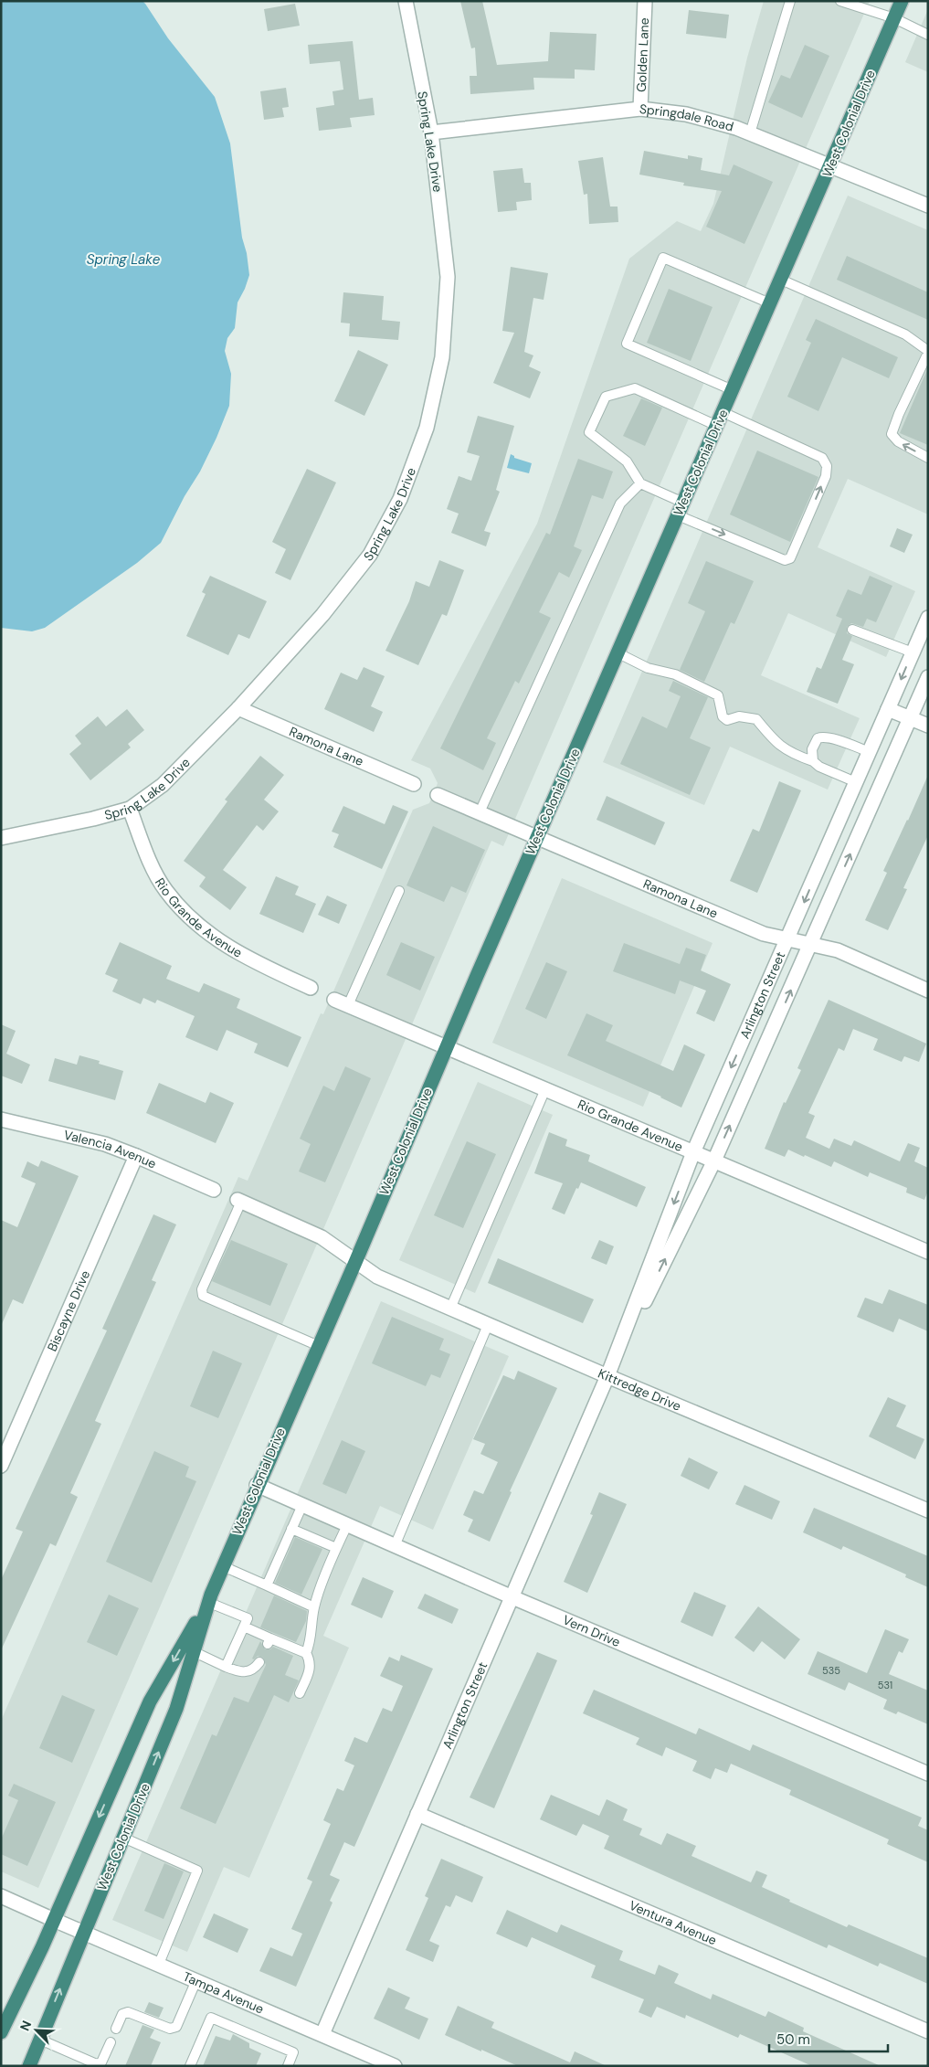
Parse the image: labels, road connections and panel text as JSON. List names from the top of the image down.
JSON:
{
  "streets": {
    "highway": ["West Colonial Drive"],
    "street": [
      "Golden Lane",
      "Springdale Road",
      "Spring Lake Drive",
      "Ramona Lane",
      "Rio Grande Avenue",
      "Arlington Street",
      "Valencia Avenue",
      "Biscayne Drive",
      "Kittredge Drive",
      "Vern Drive",
      "Ventura Avenue",
      "Tampa Avenue"
    ]
  },
  "crossings": [
    ["Golden Lane", "Springdale Road"],
    ["Springdale Road", "West Colonial Drive"],
    ["Springdale Road", "Spring Lake Drive"],
    ["West Colonial Drive", "Ramona Lane"],
    ["West Colonial Drive", "Rio Grande Avenue"],
    ["West Colonial Drive", "Kittredge Drive"],
    ["West Colonial Drive", "Vern Drive"],
    ["West Colonial Drive", "Tampa Avenue"],
    ["Spring Lake Drive", "Ramona Lane"],
    ["Spring Lake Drive", "Rio Grande Avenue"],
    ["Ramona Lane", "Arlington Street"],
    ["Rio Grande Avenue", "Arlington Street"],
    ["Arlington Street", "Kittredge Drive"],
    ["Arlington Street", "Vern Drive"],
    ["Arlington Street", "Ventura Avenue"],
    ["Arlington Street", "Tampa Avenue"],
    ["Valencia Avenue", "Biscayne Drive"]
  ],
  "water": ["Spring Lake"],
  "house_numbers": ["535", "531"],
  "scale_bar": "50 m",
  "north": "top left"
}
